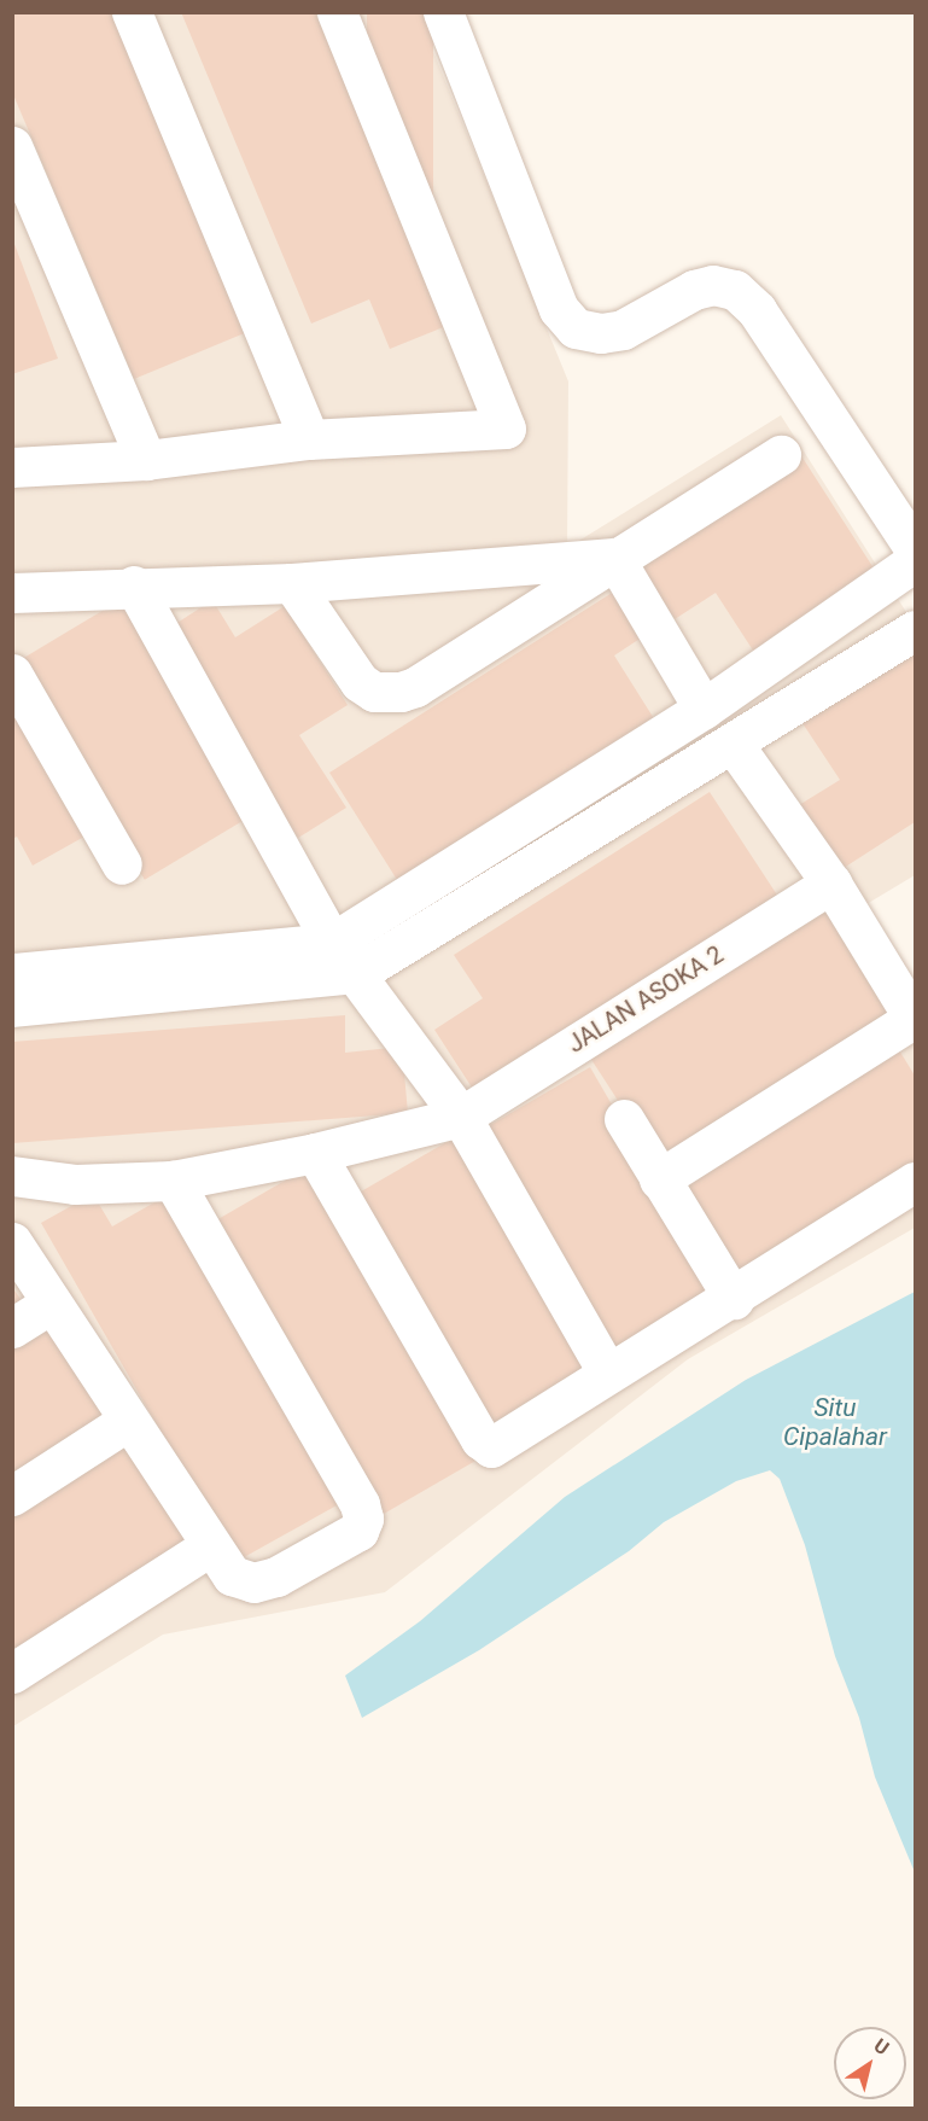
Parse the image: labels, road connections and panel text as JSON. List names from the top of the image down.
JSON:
{
  "streets": {
    "street": ["JALAN ASOKA 2"]
  },
  "water": ["Situ Cipalahar"],
  "north": "top right"
}
